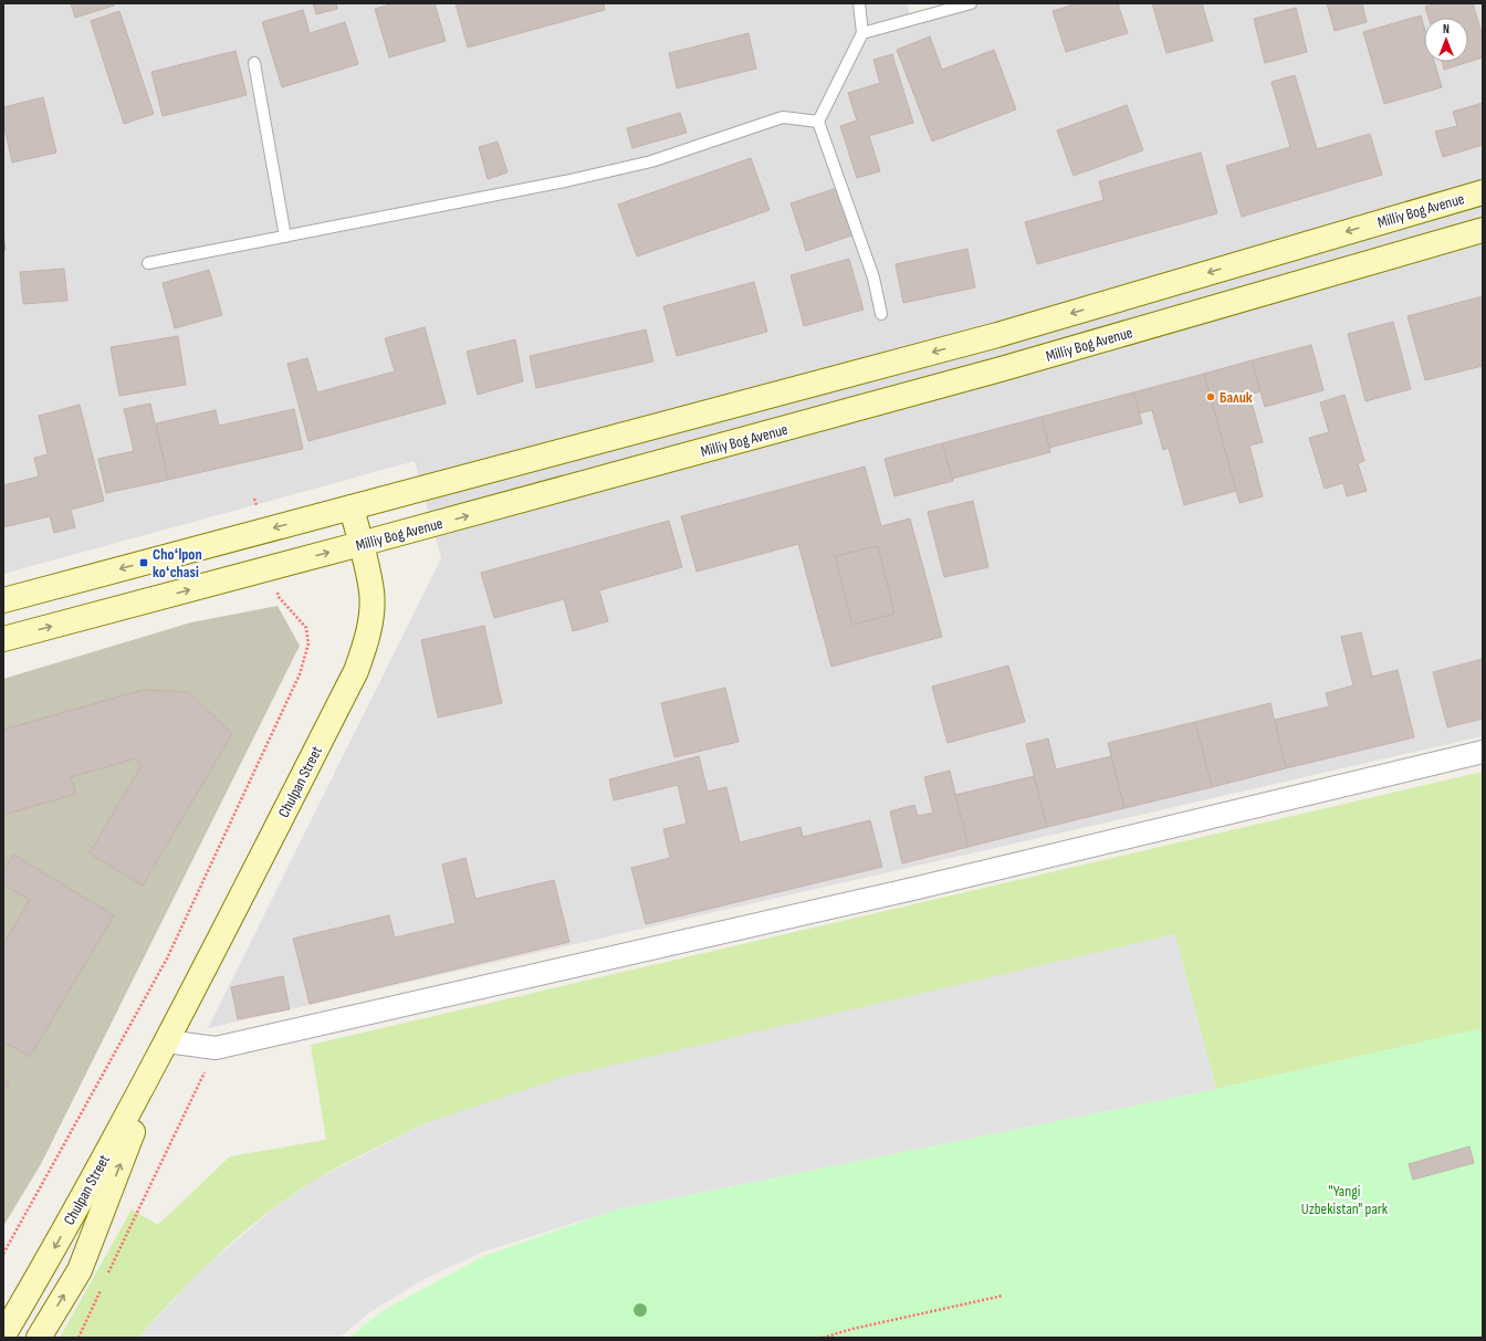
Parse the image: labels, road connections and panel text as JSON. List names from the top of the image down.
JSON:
{
  "streets": {
    "main road": ["Milliy Bog Avenue", "Chulpan Street"]
  },
  "crossings": [
    ["Milliy Bog Avenue", "Chulpan Street"]
  ],
  "parks": ["\"Yangi Uzbekistan\" park"],
  "places": {
    "other": ["Балик"],
    "transit": ["Choʻlpon koʻchasi"]
  },
  "north": "top"
}
